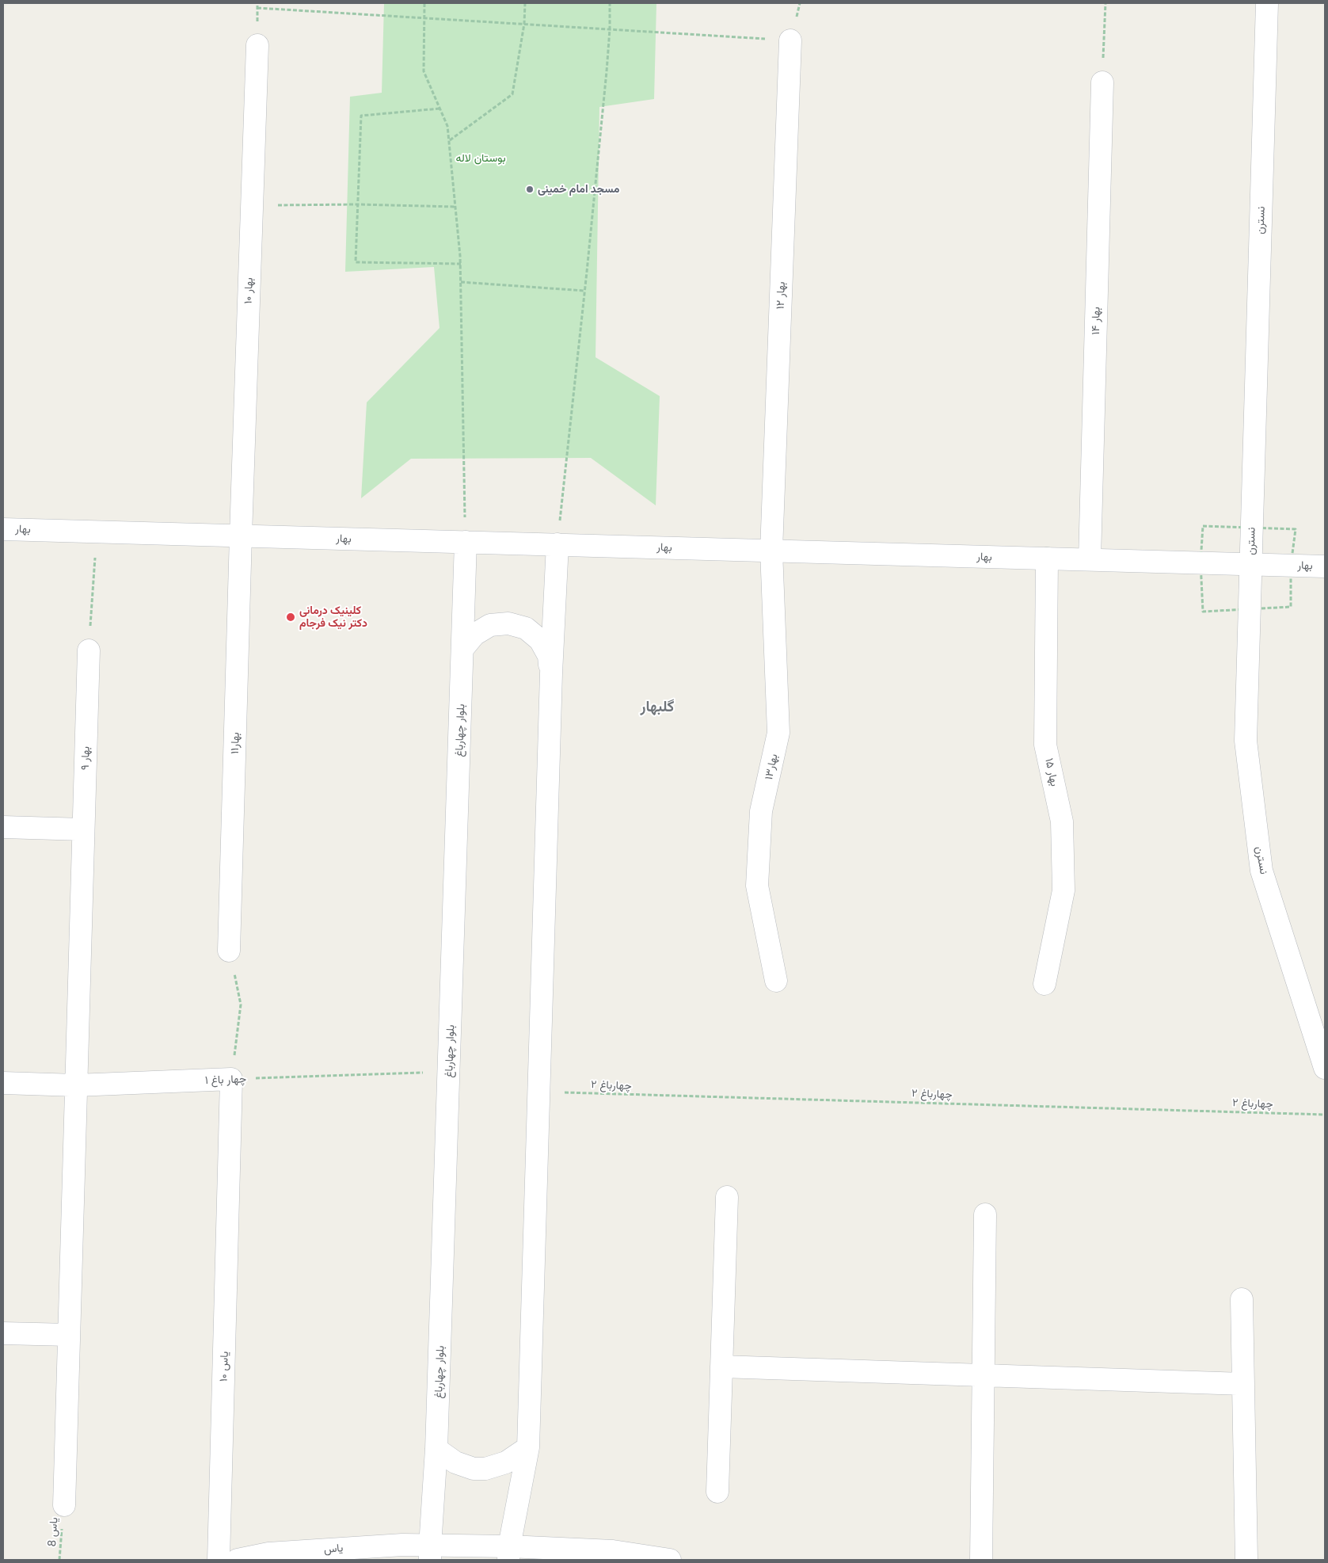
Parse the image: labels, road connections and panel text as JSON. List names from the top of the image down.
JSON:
{
  "streets": {
    "street": [
      "نسترن",
      "بهار ۱۰",
      "بهار ۱۲",
      "بهار ۱۴",
      "بهار",
      "بلوار چهارباغ",
      "بهار۱۱",
      "بهار ۹",
      "بهار۱۳",
      "بهار ۱۵",
      "چهار باغ ۱",
      "یاس ۱۰",
      "یاس"
    ],
    "path": ["چهارباغ ۲", "یاس 8"]
  },
  "crossings": [
    ["نسترن", "بهار"],
    ["بهار ۱۰", "بهار"],
    ["بهار ۱۰", "بهار۱۱"],
    ["بهار ۱۲", "بهار"],
    ["بهار ۱۲", "بهار۱۳"],
    ["بهار ۱۴", "بهار"],
    ["بهار", "بلوار چهارباغ"],
    ["بهار", "بهار۱۱"],
    ["بهار", "بهار۱۳"],
    ["بهار", "بهار ۱۵"],
    ["بلوار چهارباغ", "چهار باغ ۱"],
    ["بلوار چهارباغ", "یاس"],
    ["بهار ۹", "چهار باغ ۱"],
    ["بهار ۹", "یاس 8"],
    ["چهار باغ ۱", "یاس ۱۰"]
  ],
  "districts": ["گلبهار"],
  "parks": ["بوستان لاله"],
  "places": ["مسجد امام خمینی", "کلینیک درمانی دکتر نیک فرجام"]
}
